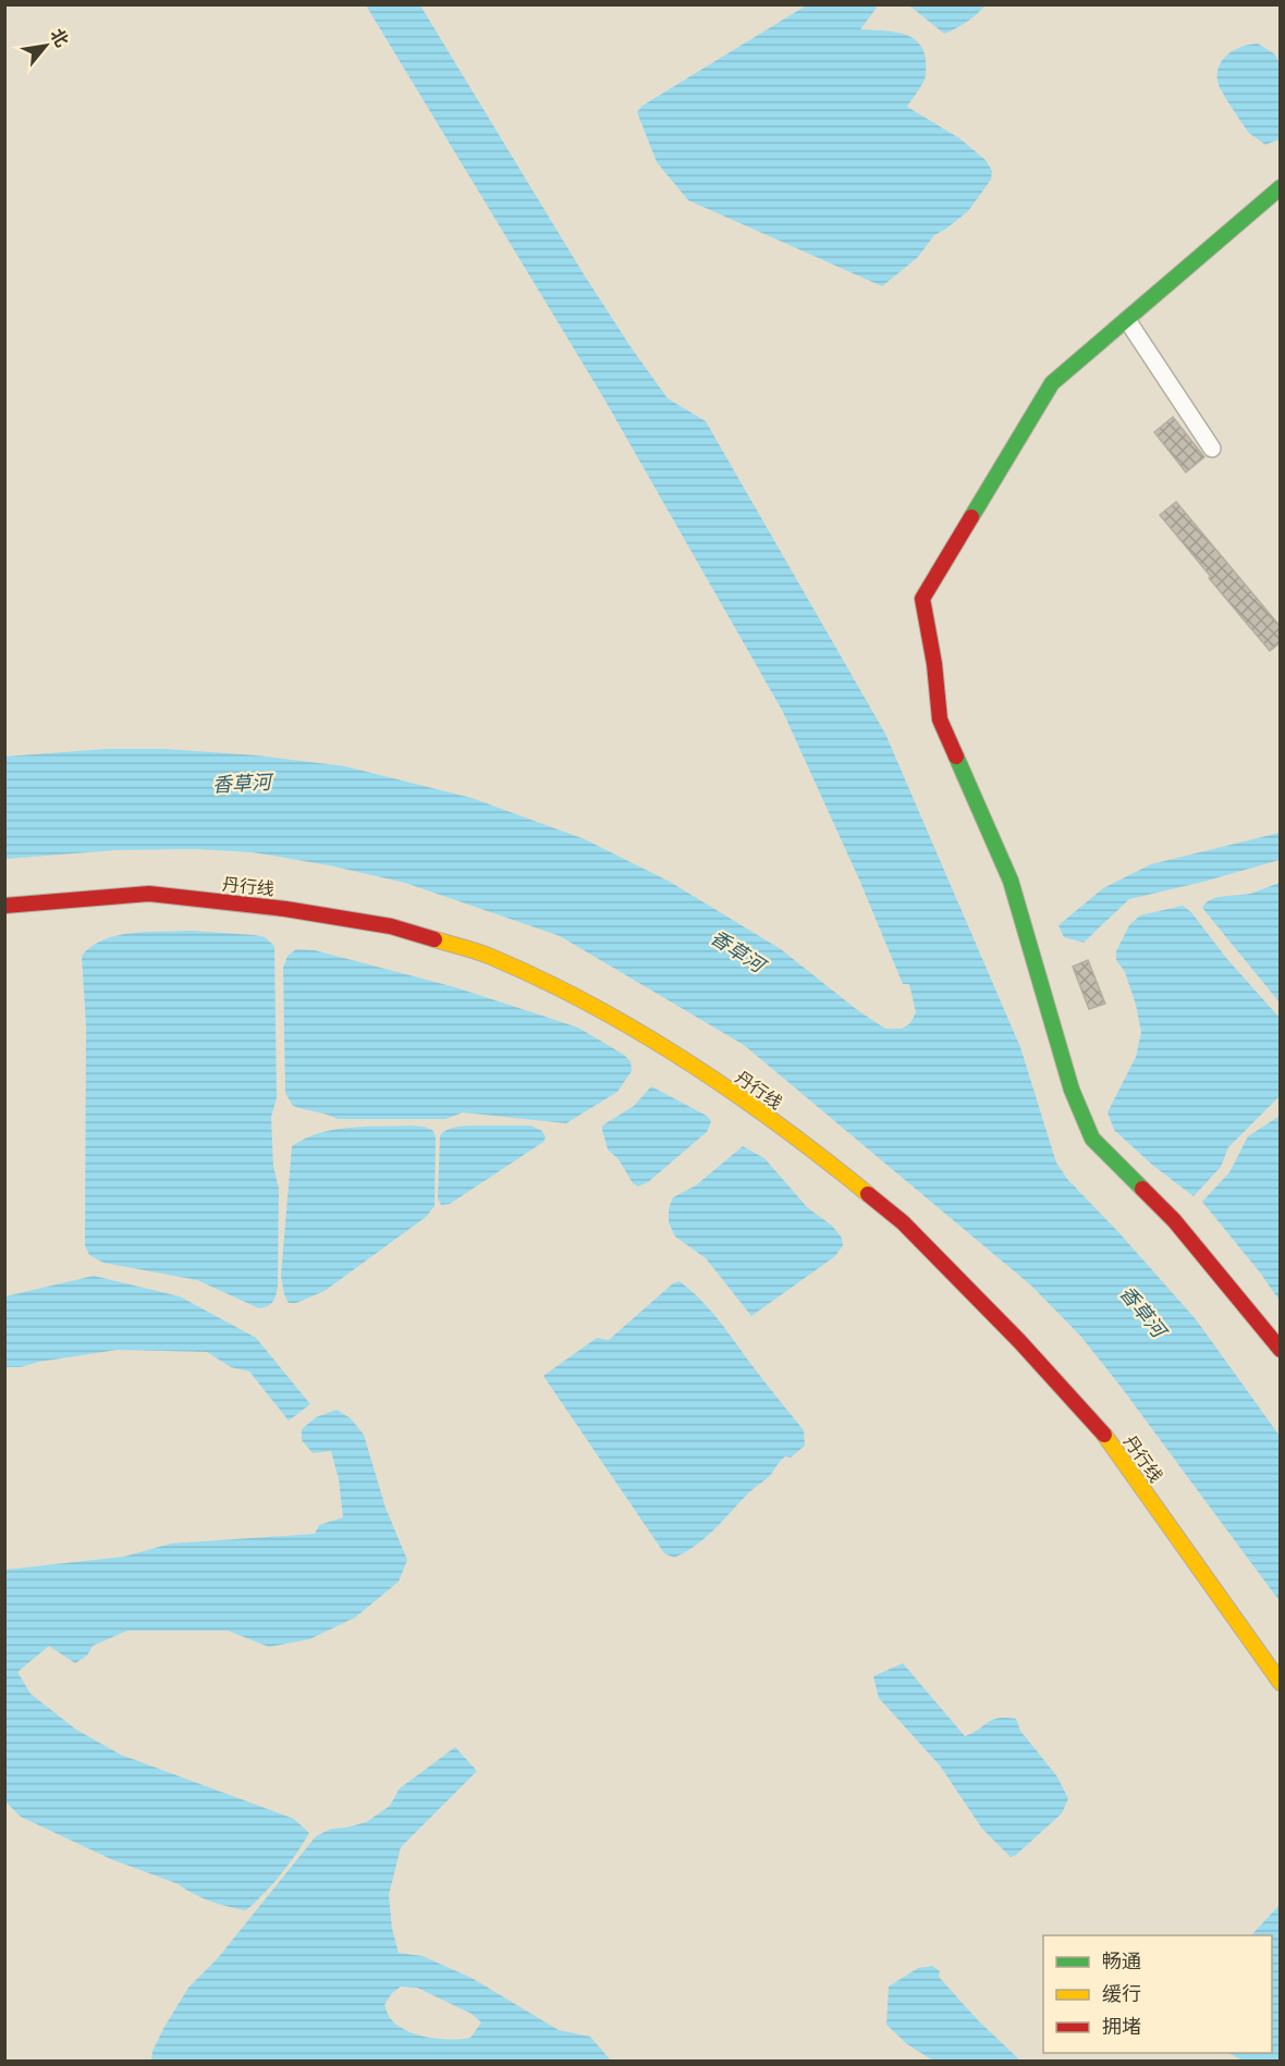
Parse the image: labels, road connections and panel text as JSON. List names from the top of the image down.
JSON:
{
  "streets": {
    "main road": ["丹行线"]
  },
  "water": ["香草河"],
  "legend": ["畅通", "缓行", "拥堵"],
  "north": "top right"
}
